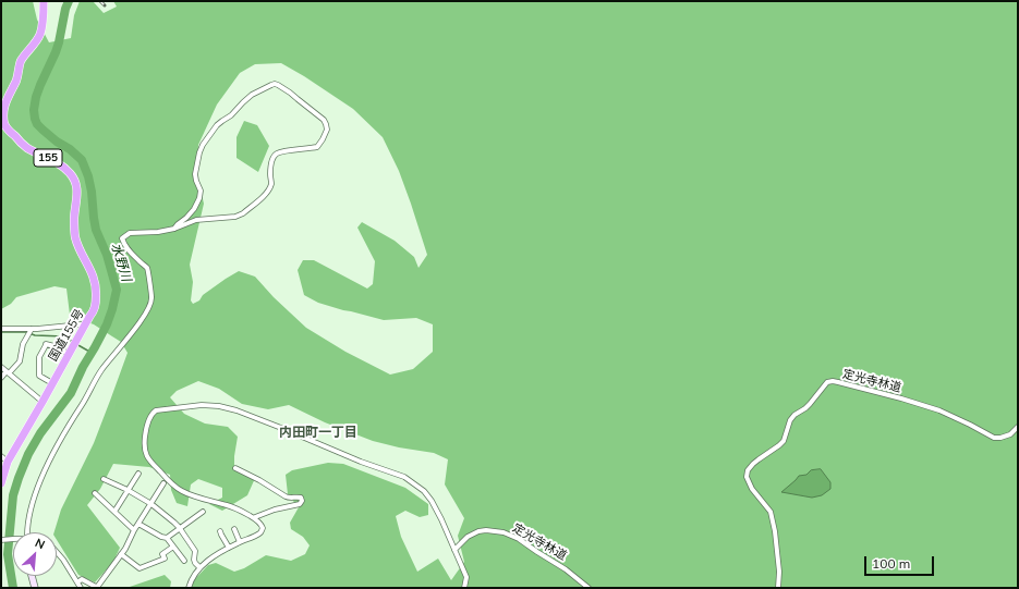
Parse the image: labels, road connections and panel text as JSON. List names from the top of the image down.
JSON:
{
  "streets": {
    "highway": ["155", "国道155号"],
    "street": ["定光寺林道"]
  },
  "districts": ["内田町一丁目"],
  "water": ["水野川"],
  "scale_bar": "100 m",
  "north": "top right"
}
